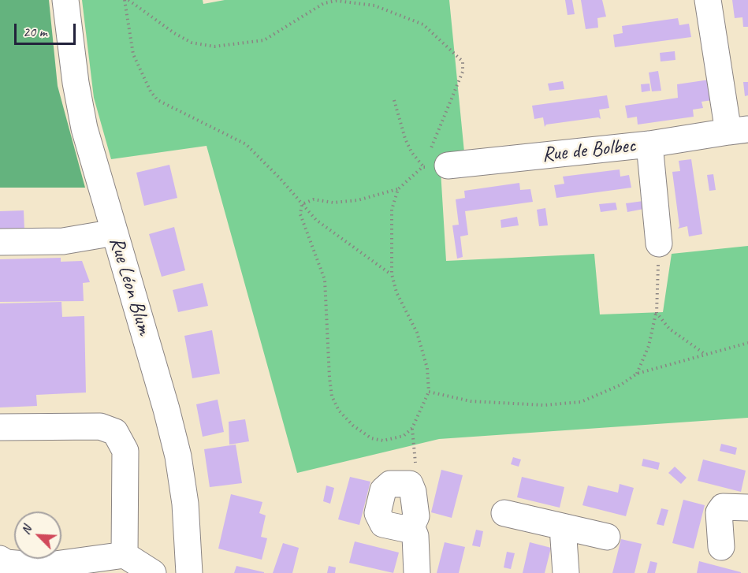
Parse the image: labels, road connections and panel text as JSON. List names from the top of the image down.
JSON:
{
  "streets": {
    "street": ["Rue de Bolbec", "Rue Léon Blum"]
  },
  "scale_bar": "20 m",
  "north": "top left"
}
